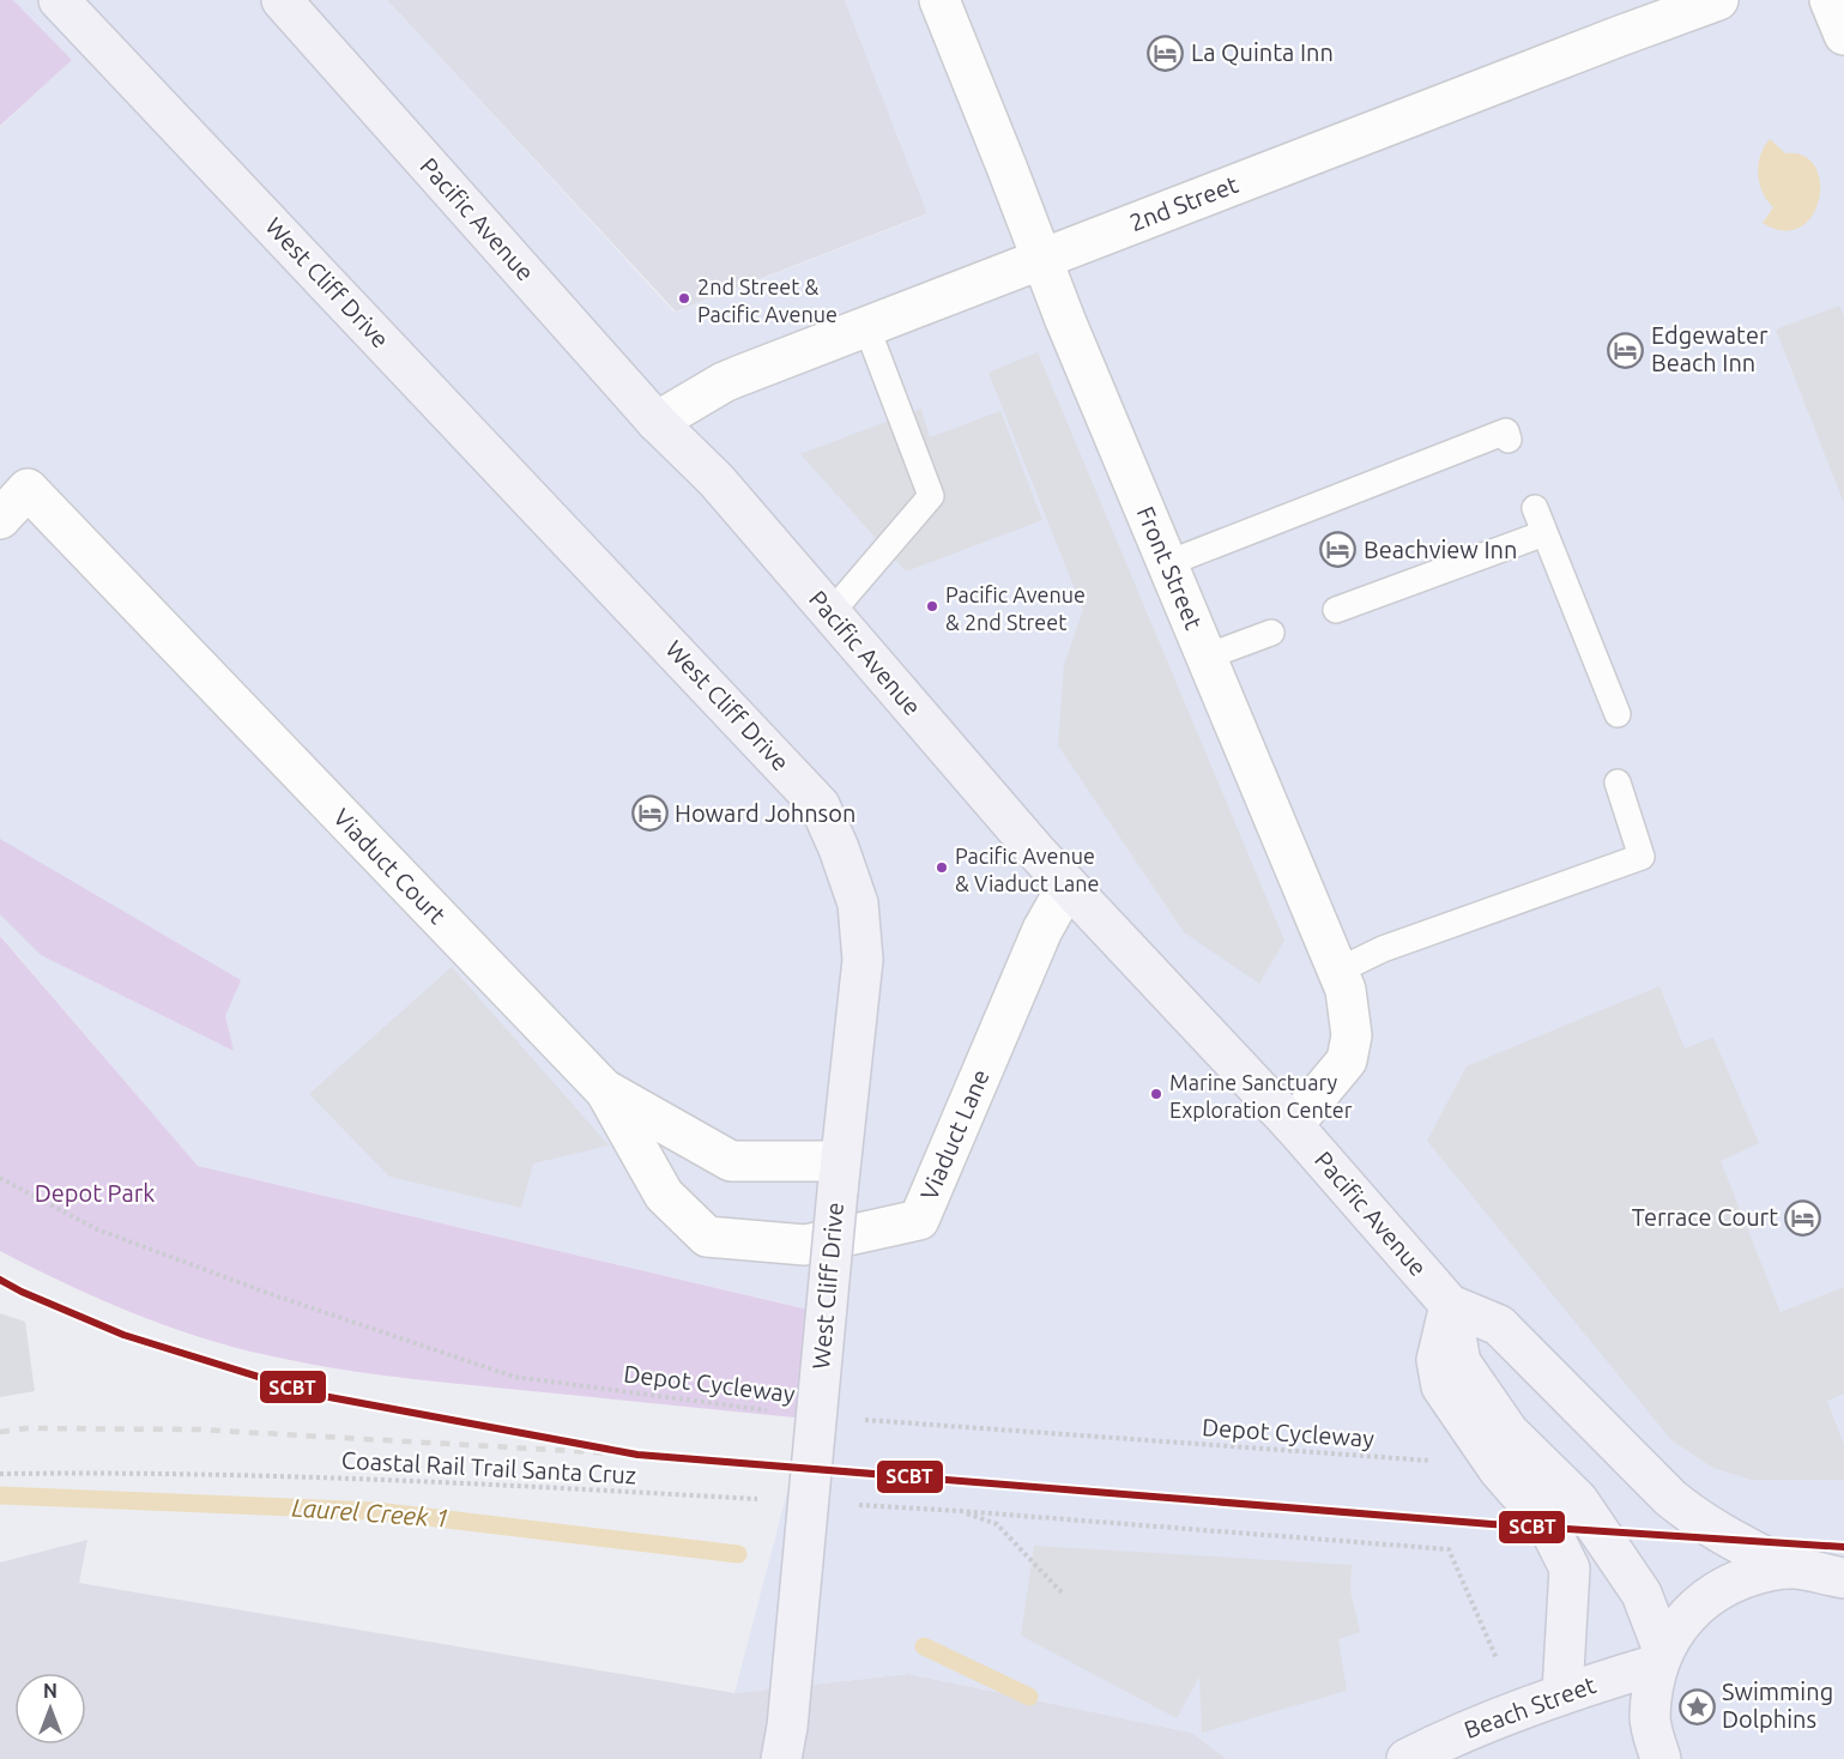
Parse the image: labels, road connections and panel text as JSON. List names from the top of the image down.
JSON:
{
  "streets": {
    "main road": ["Pacific Avenue", "West Cliff Drive", "Beach Street"],
    "street": [
      "2nd Street",
      "Front Street",
      "Viaduct Court",
      "Viaduct Lane"
    ],
    "path": ["Depot Cycleway", "Coastal Rail Trail Santa Cruz"]
  },
  "crossings": [
    ["2nd Street", "Pacific Avenue"],
    ["2nd Street", "Front Street"],
    ["Pacific Avenue", "Front Street"],
    ["Pacific Avenue", "Viaduct Lane"],
    ["West Cliff Drive", "Viaduct Court"],
    ["Viaduct Court", "Viaduct Lane"]
  ],
  "water": ["Laurel Creek 1"],
  "parks": ["Depot Park"],
  "places": {
    "hotel": [
      "La Quinta Inn",
      "Edgewater Beach Inn",
      "Beachview Inn",
      "Howard Johnson",
      "Terrace Court"
    ],
    "other": [
      "2nd Street & Pacific Avenue",
      "Pacific Avenue & 2nd Street",
      "Pacific Avenue & Viaduct Lane",
      "Marine Sanctuary Exploration Center"
    ],
    "place": ["Swimming Dolphins"]
  },
  "lines": ["transit line SCBT"],
  "north": "top"
}
